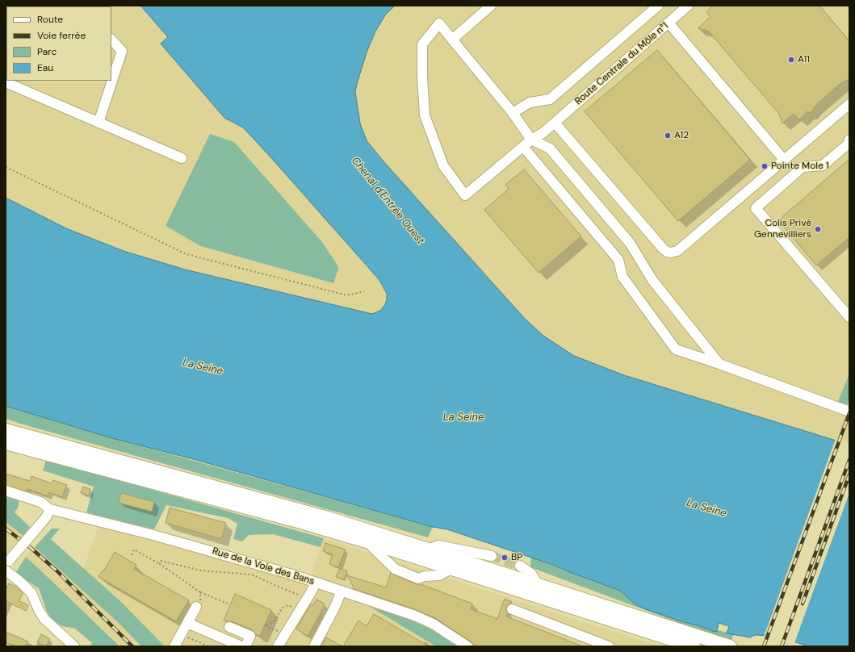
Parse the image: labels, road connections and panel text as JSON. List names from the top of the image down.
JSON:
{
  "streets": {
    "street": ["Route Centrale du Môle n°1", "Rue de la Voie des Bans"]
  },
  "water": ["Chenal d'Entrée Ouest", "La Seine"],
  "places": [
    "A11",
    "A12",
    "Pointe Mole 1",
    "Colis Privé Gennevilliers",
    "BP"
  ],
  "legend": [
    "Route",
    "Voie ferrée",
    "Parc",
    "Eau"
  ]
}
